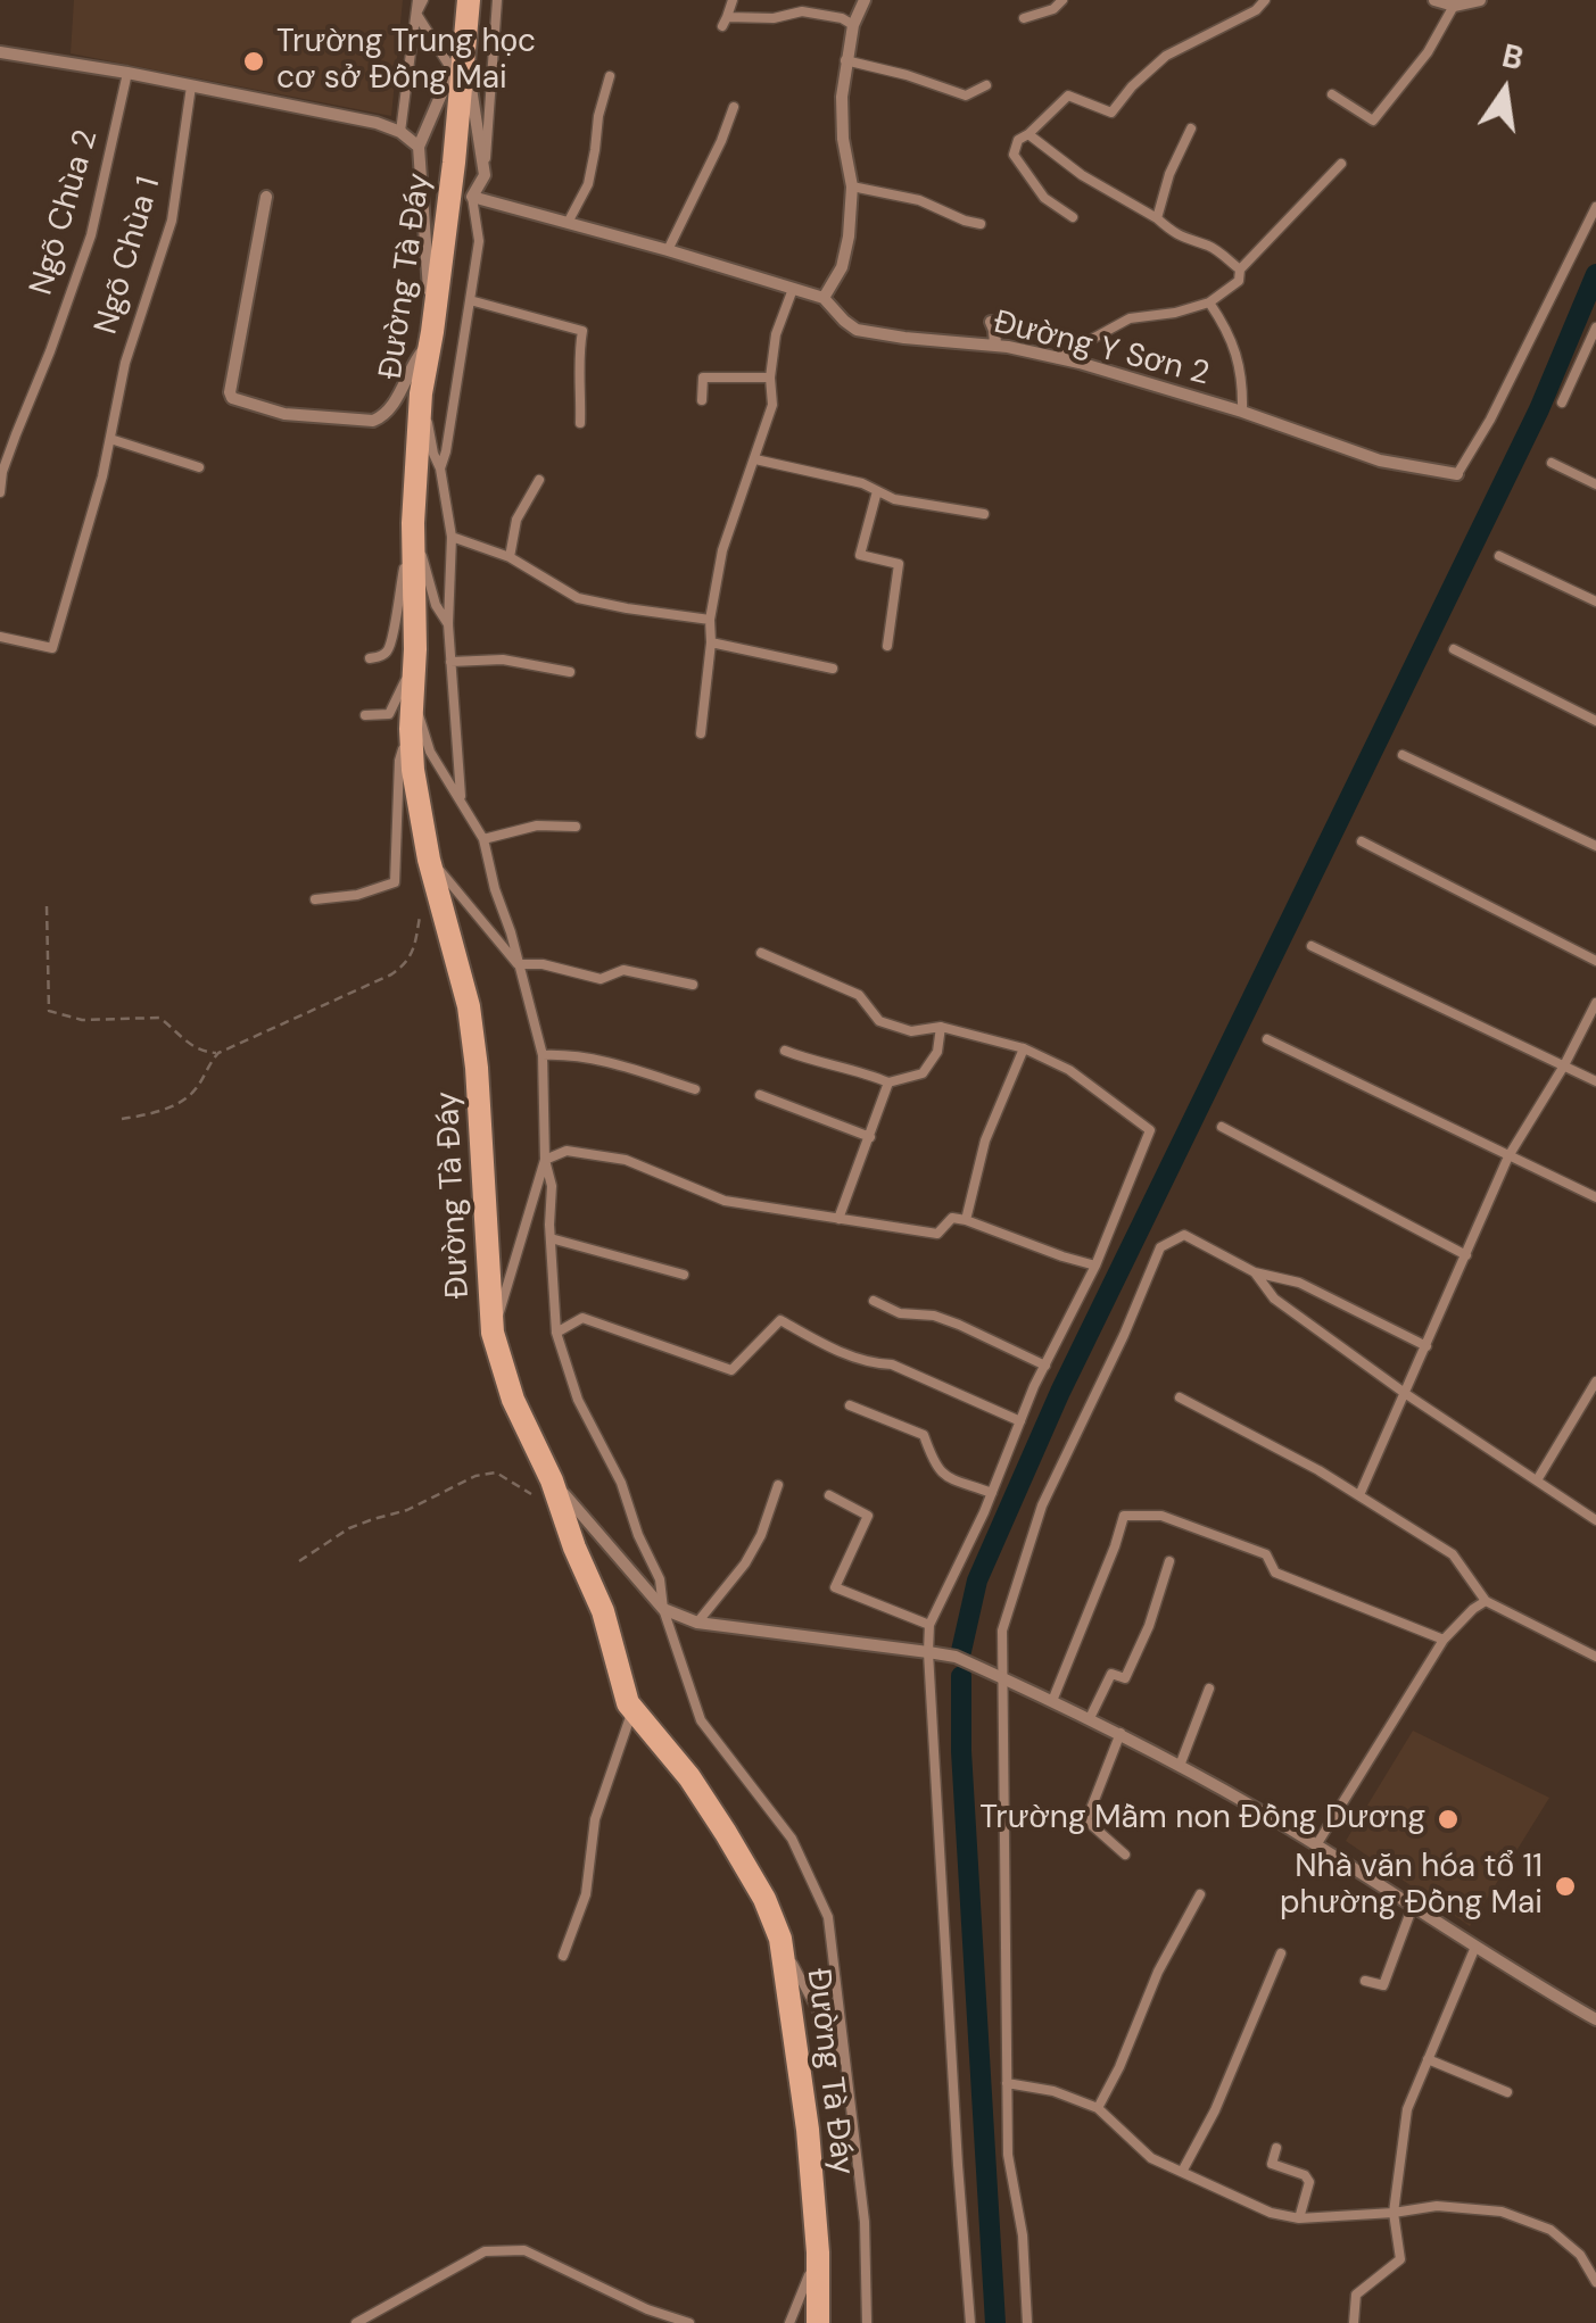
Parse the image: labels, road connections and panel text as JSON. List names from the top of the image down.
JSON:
{
  "streets": {
    "street": ["Đường Tà Đáy", "Đường Y Sơn 2"],
    "lane": ["Ngõ Chùa 2", "Ngõ Chùa 1"]
  },
  "places": ["Trường Trung học cơ sở Đồng Mai", "Trường Mầm non Đồng Dương", "Nhà văn hóa tổ 11 phường Đồng Mai"],
  "north": "top"
}
